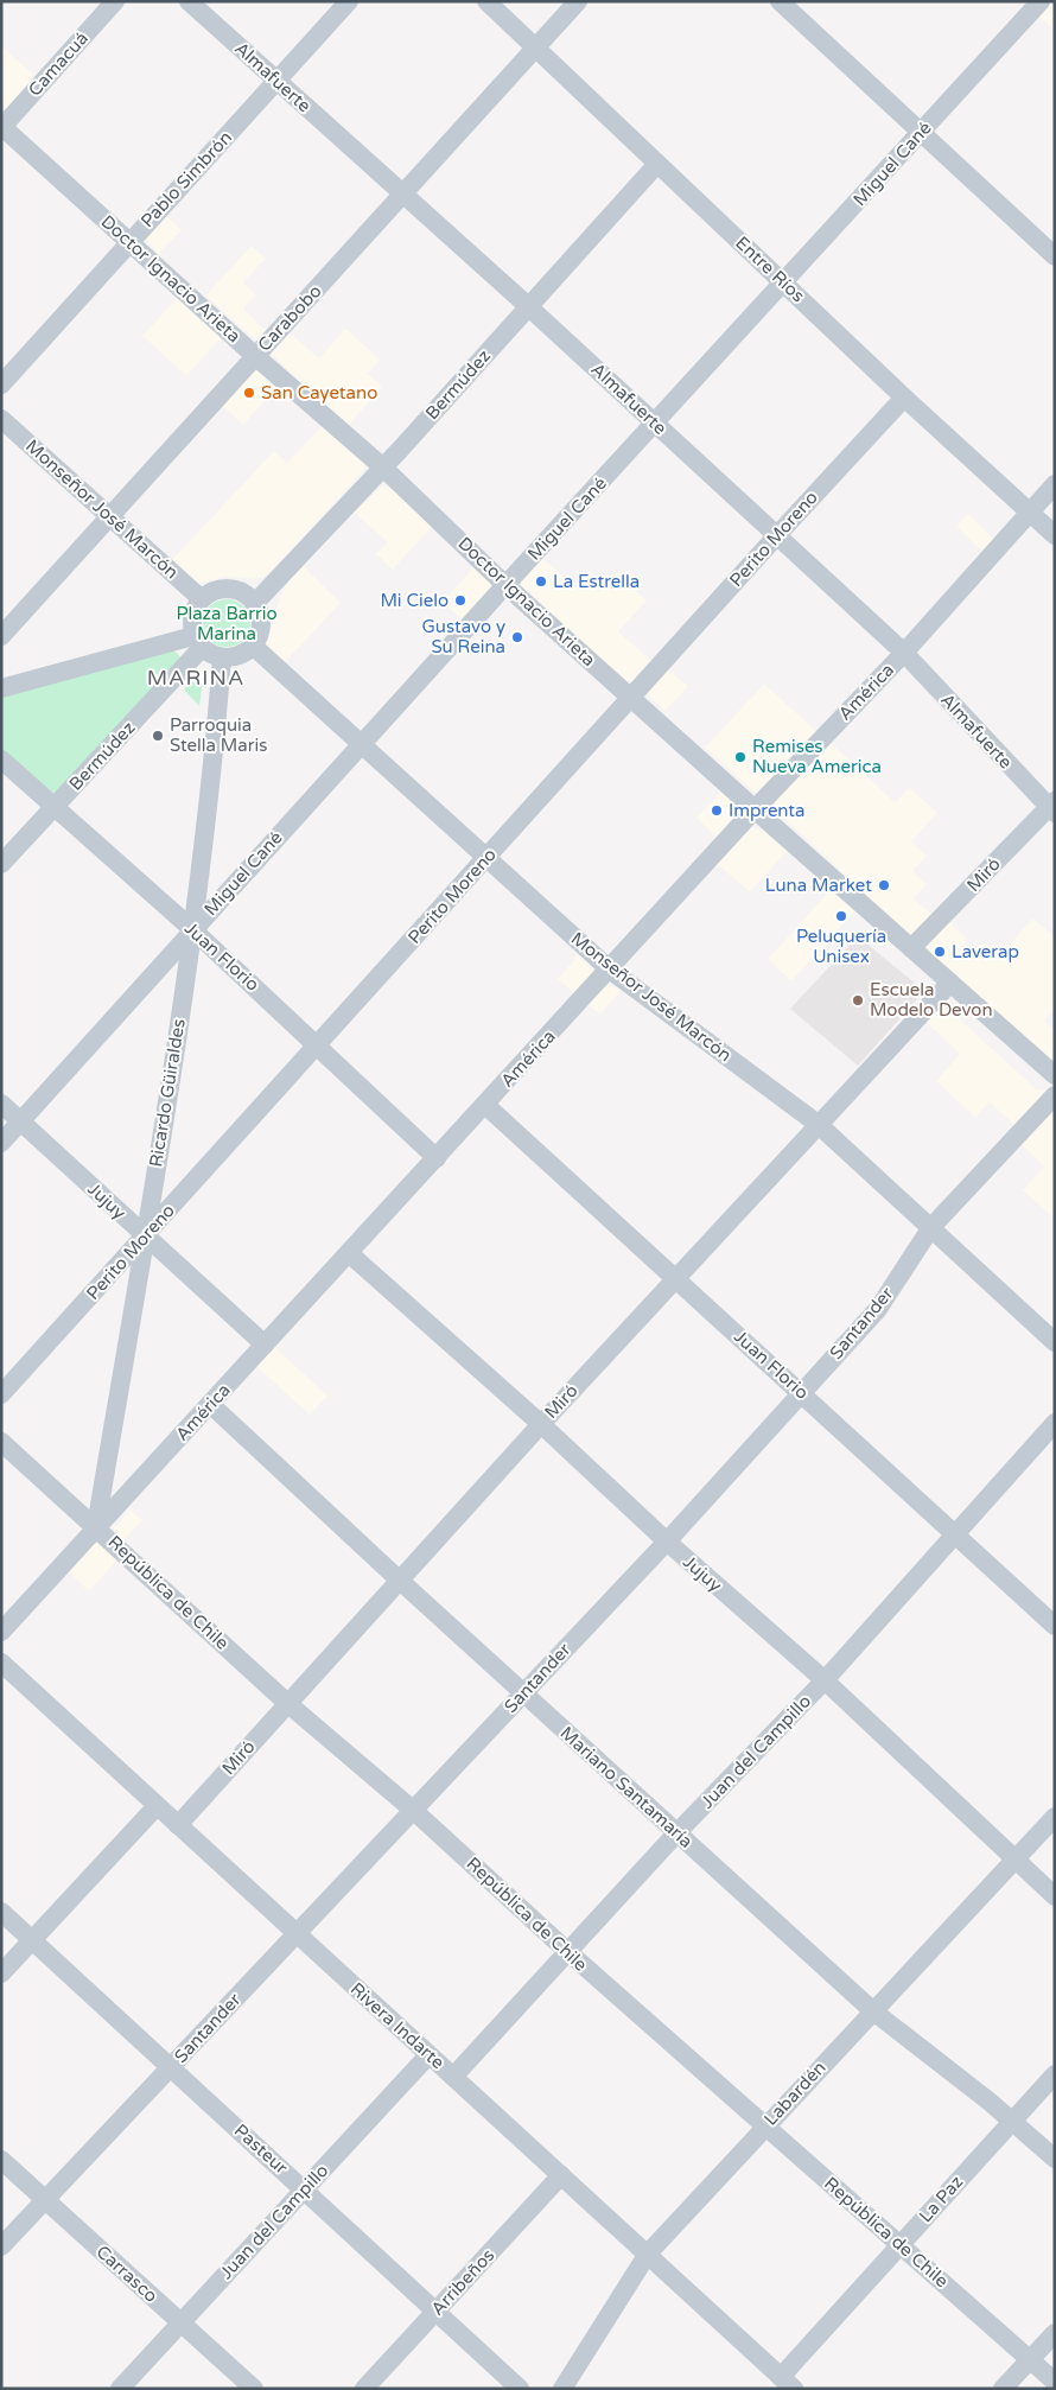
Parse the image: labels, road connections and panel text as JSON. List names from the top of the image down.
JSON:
{
  "streets": {
    "street": [
      "Camacuá",
      "Almafuerte",
      "Miguel Cané",
      "Pablo Simbrón",
      "Entre Ríos",
      "Doctor Ignacio Arieta",
      "Carabobo",
      "Bermúdez",
      "Monseñor José Marcón",
      "Perito Moreno",
      "América",
      "Miró",
      "Juan Florio",
      "Ricardo Güiraldes",
      "Jujuy",
      "Santander",
      "República de Chile",
      "Juan del Campillo",
      "Mariano Santamaría",
      "Rivera Indarte",
      "Labardén",
      "Pasteur",
      "La Paz",
      "Carrasco",
      "Arribeños"
    ]
  },
  "crossings": [
    ["Camacuá", "Doctor Ignacio Arieta"],
    ["Almafuerte", "Miguel Cané"],
    ["Almafuerte", "Pablo Simbrón"],
    ["Almafuerte", "Carabobo"],
    ["Almafuerte", "Bermúdez"],
    ["Almafuerte", "Perito Moreno"],
    ["Almafuerte", "América"],
    ["Almafuerte", "Miró"],
    ["Miguel Cané", "Entre Ríos"],
    ["Miguel Cané", "Doctor Ignacio Arieta"],
    ["Miguel Cané", "Monseñor José Marcón"],
    ["Miguel Cané", "Juan Florio"],
    ["Miguel Cané", "Ricardo Güiraldes"],
    ["Miguel Cané", "Jujuy"],
    ["Pablo Simbrón", "Doctor Ignacio Arieta"],
    ["Entre Ríos", "Carabobo"],
    ["Entre Ríos", "Bermúdez"],
    ["Entre Ríos", "Perito Moreno"],
    ["Entre Ríos", "América"],
    ["Doctor Ignacio Arieta", "Carabobo"],
    ["Doctor Ignacio Arieta", "Bermúdez"],
    ["Doctor Ignacio Arieta", "Perito Moreno"],
    ["Doctor Ignacio Arieta", "América"],
    ["Doctor Ignacio Arieta", "Miró"],
    ["Carabobo", "Monseñor José Marcón"],
    ["Bermúdez", "Monseñor José Marcón"],
    ["Bermúdez", "Juan Florio"],
    ["Bermúdez", "Ricardo Güiraldes"],
    ["Monseñor José Marcón", "Perito Moreno"],
    ["Monseñor José Marcón", "América"],
    ["Monseñor José Marcón", "Miró"],
    ["Monseñor José Marcón", "Ricardo Güiraldes"],
    ["Monseñor José Marcón", "Santander"],
    ["Perito Moreno", "Juan Florio"],
    ["Perito Moreno", "Ricardo Güiraldes"],
    ["Perito Moreno", "Jujuy"],
    ["América", "Juan Florio"],
    ["América", "Ricardo Güiraldes"],
    ["América", "Jujuy"],
    ["América", "República de Chile"],
    ["América", "Mariano Santamaría"],
    ["Miró", "Juan Florio"],
    ["Miró", "Jujuy"],
    ["Miró", "República de Chile"],
    ["Miró", "Mariano Santamaría"],
    ["Miró", "Rivera Indarte"],
    ["Juan Florio", "Ricardo Güiraldes"],
    ["Juan Florio", "Santander"],
    ["Juan Florio", "Juan del Campillo"],
    ["Ricardo Güiraldes", "Jujuy"],
    ["Ricardo Güiraldes", "República de Chile"],
    ["Jujuy", "Santander"],
    ["Jujuy", "Juan del Campillo"],
    ["Jujuy", "Labardén"],
    ["Santander", "República de Chile"],
    ["Santander", "Mariano Santamaría"],
    ["Santander", "Rivera Indarte"],
    ["Santander", "Pasteur"],
    ["Santander", "Carrasco"],
    ["República de Chile", "Juan del Campillo"],
    ["República de Chile", "Labardén"],
    ["República de Chile", "La Paz"],
    ["Juan del Campillo", "Mariano Santamaría"],
    ["Juan del Campillo", "Rivera Indarte"],
    ["Juan del Campillo", "Pasteur"],
    ["Juan del Campillo", "Carrasco"],
    ["Mariano Santamaría", "Labardén"],
    ["Mariano Santamaría", "La Paz"],
    ["Rivera Indarte", "Labardén"],
    ["Rivera Indarte", "La Paz"],
    ["Rivera Indarte", "Arribeños"],
    ["Pasteur", "Arribeños"]
  ],
  "districts": ["MARINA"],
  "parks": ["Plaza Barrio Marina"],
  "places": [
    "San Cayetano",
    "La Estrella",
    "Mi Cielo",
    "Gustavo y Su Reina",
    "Parroquia Stella Maris",
    "Remises Nueva America",
    "Imprenta",
    "Luna Market",
    "Peluquería Unisex",
    "Laverap",
    "Escuela Modelo Devon"
  ]
}
